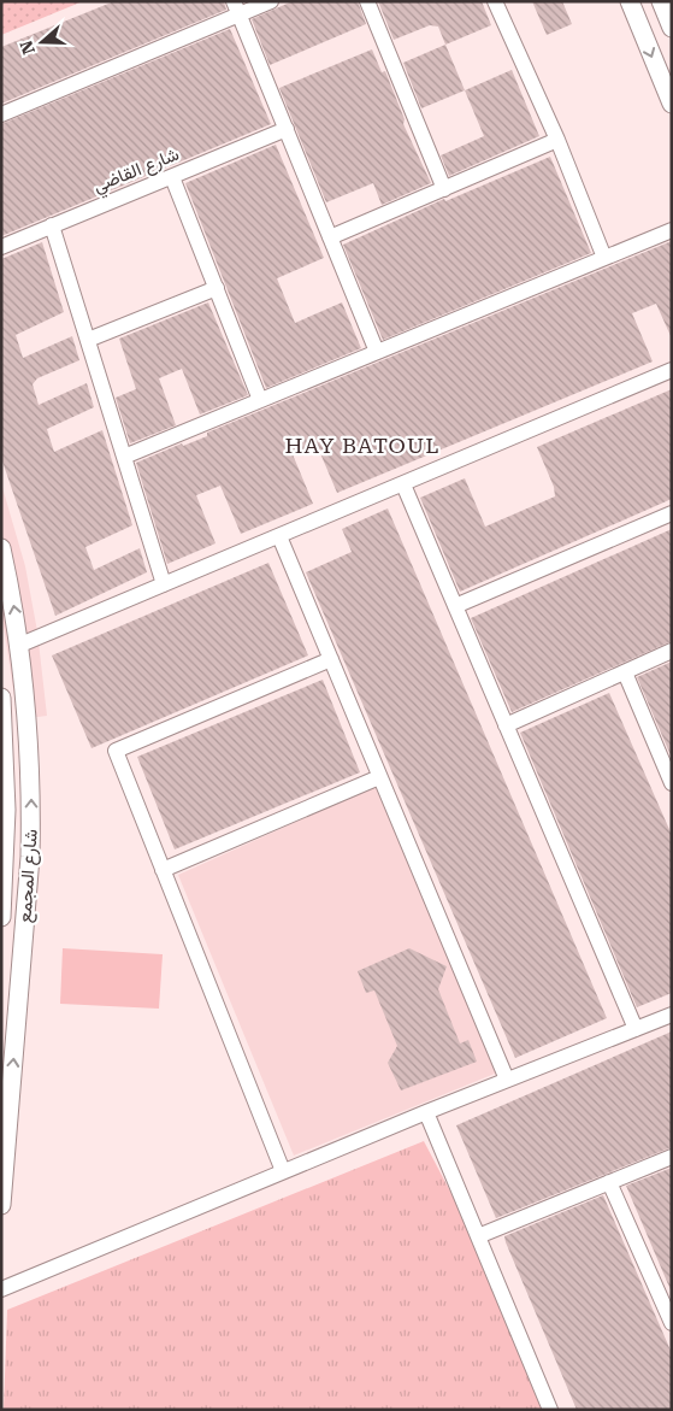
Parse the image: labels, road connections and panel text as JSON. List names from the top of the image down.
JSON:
{
  "streets": {
    "street": ["شارع القاضي", "شارع المجمع"]
  },
  "districts": ["HAY BATOUL"],
  "north": "left"
}
